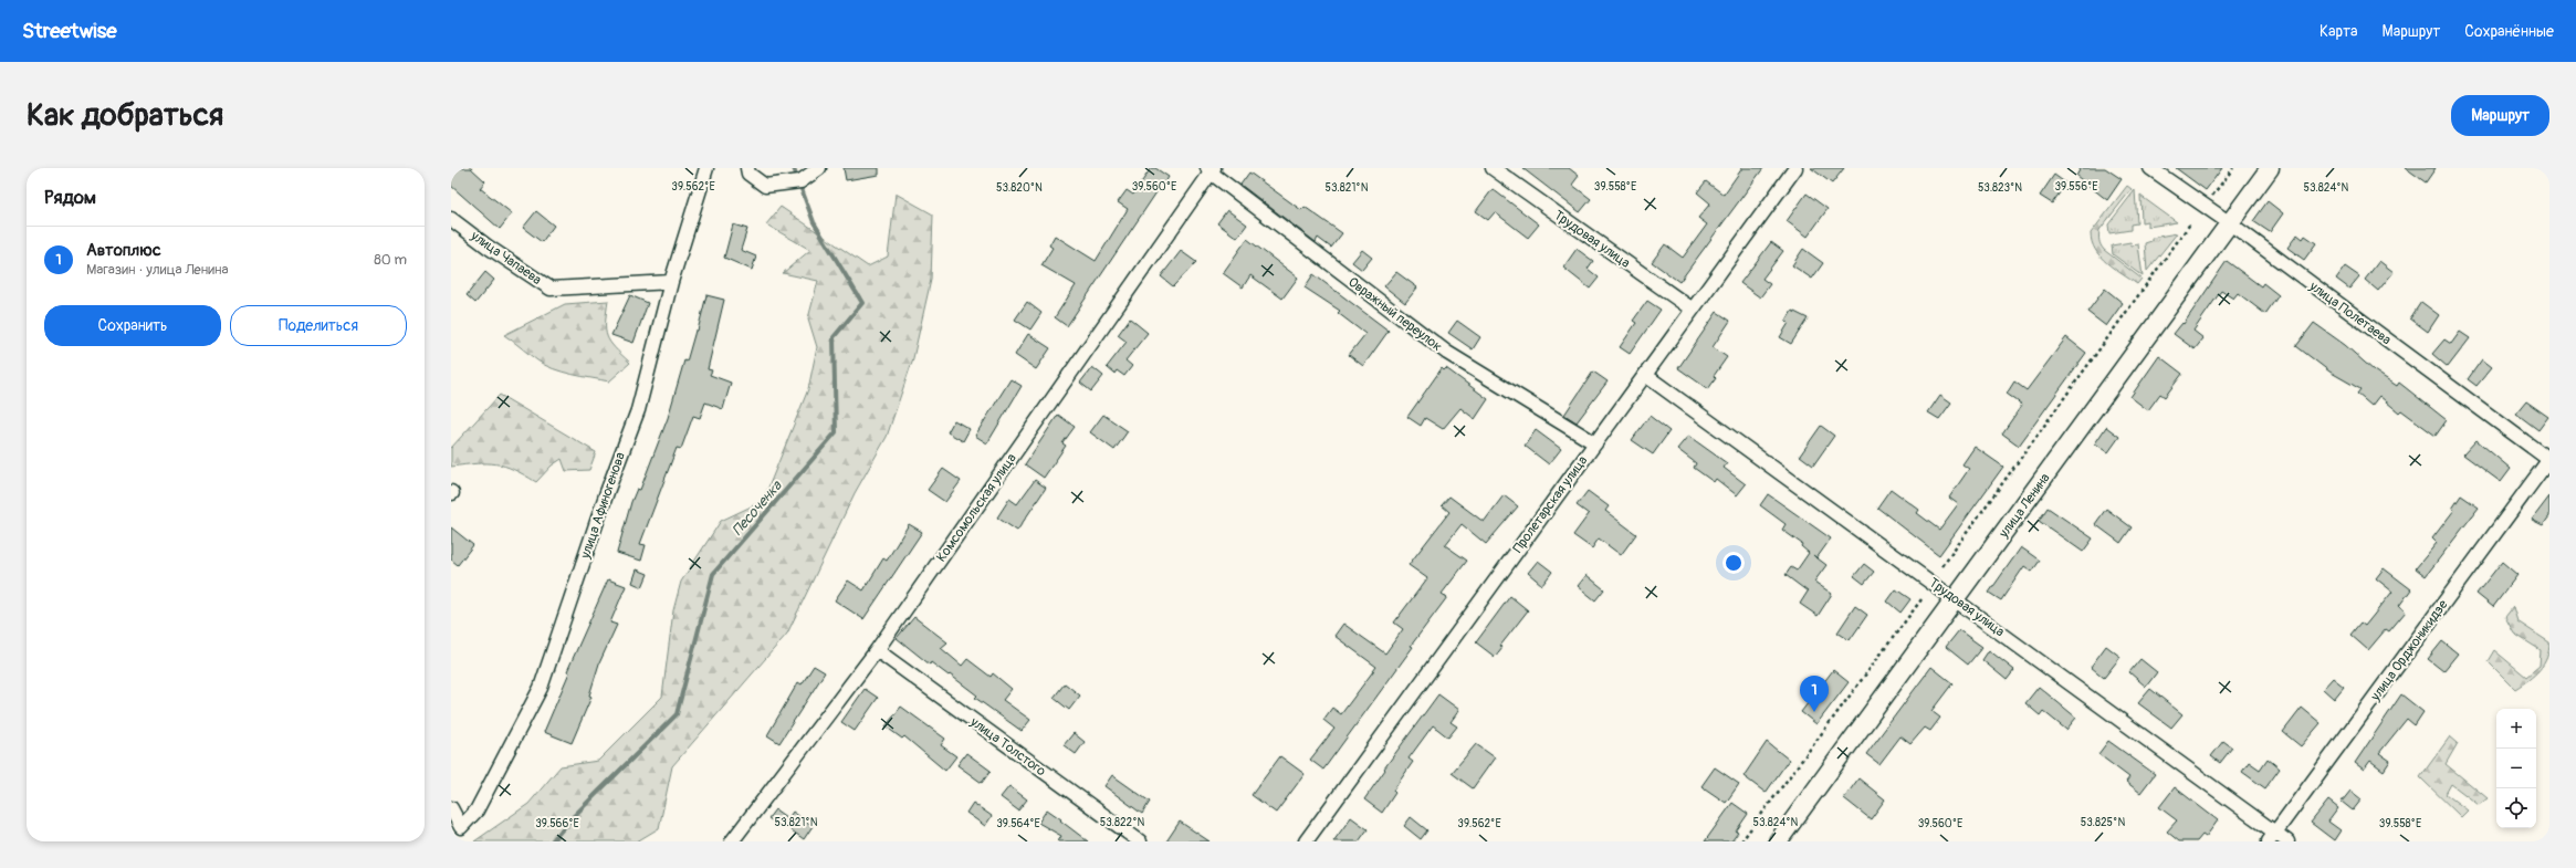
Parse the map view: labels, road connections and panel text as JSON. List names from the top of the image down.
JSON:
{
  "streets": {
    "street": [
      "Трудовая улица",
      "улица Чапаева",
      "улица Полетаева",
      "Овражный переулок",
      "Пролетарская улица",
      "улица Афиногенова",
      "улица Ленина",
      "Комсомольская улица",
      "улица Орджоникидзе",
      "улица Толстого"
    ]
  },
  "crossings": [
    ["Трудовая улица", "Пролетарская улица"],
    ["Трудовая улица", "улица Ленина"],
    ["Трудовая улица", "улица Орджоникидзе"],
    ["улица Чапаева", "улица Афиногенова"],
    ["улица Полетаева", "улица Ленина"],
    ["улица Полетаева", "улица Орджоникидзе"],
    ["Овражный переулок", "Пролетарская улица"],
    ["Овражный переулок", "Комсомольская улица"],
    ["Комсомольская улица", "улица Толстого"]
  ],
  "water": ["Песоченка"],
  "page": {
    "header": "Streetwise",
    "nav": ["Карта", "Маршрут", "Сохранённые"],
    "buttons": [
      "Маршрут",
      ["Сохранить", "Поделиться"]
    ],
    "title": "Как добраться",
    "heading": "Рядом",
    "list": [
      {
        "mark": "1",
        "name": "Автоплюс",
        "note": "Магазин · улица Ленина",
        "value": "80 m"
      }
    ],
    "pins": "1",
    "map_buttons": ["+", "−"]
  },
  "coordinates": [
    "39.562°E",
    "39.560°E",
    "39.556°E",
    "39.558°E",
    "53.820°N",
    "53.821°N",
    "53.823°N",
    "53.824°N",
    "53.822°N",
    "53.825°N",
    "39.566°E",
    "39.564°E"
  ]
}
